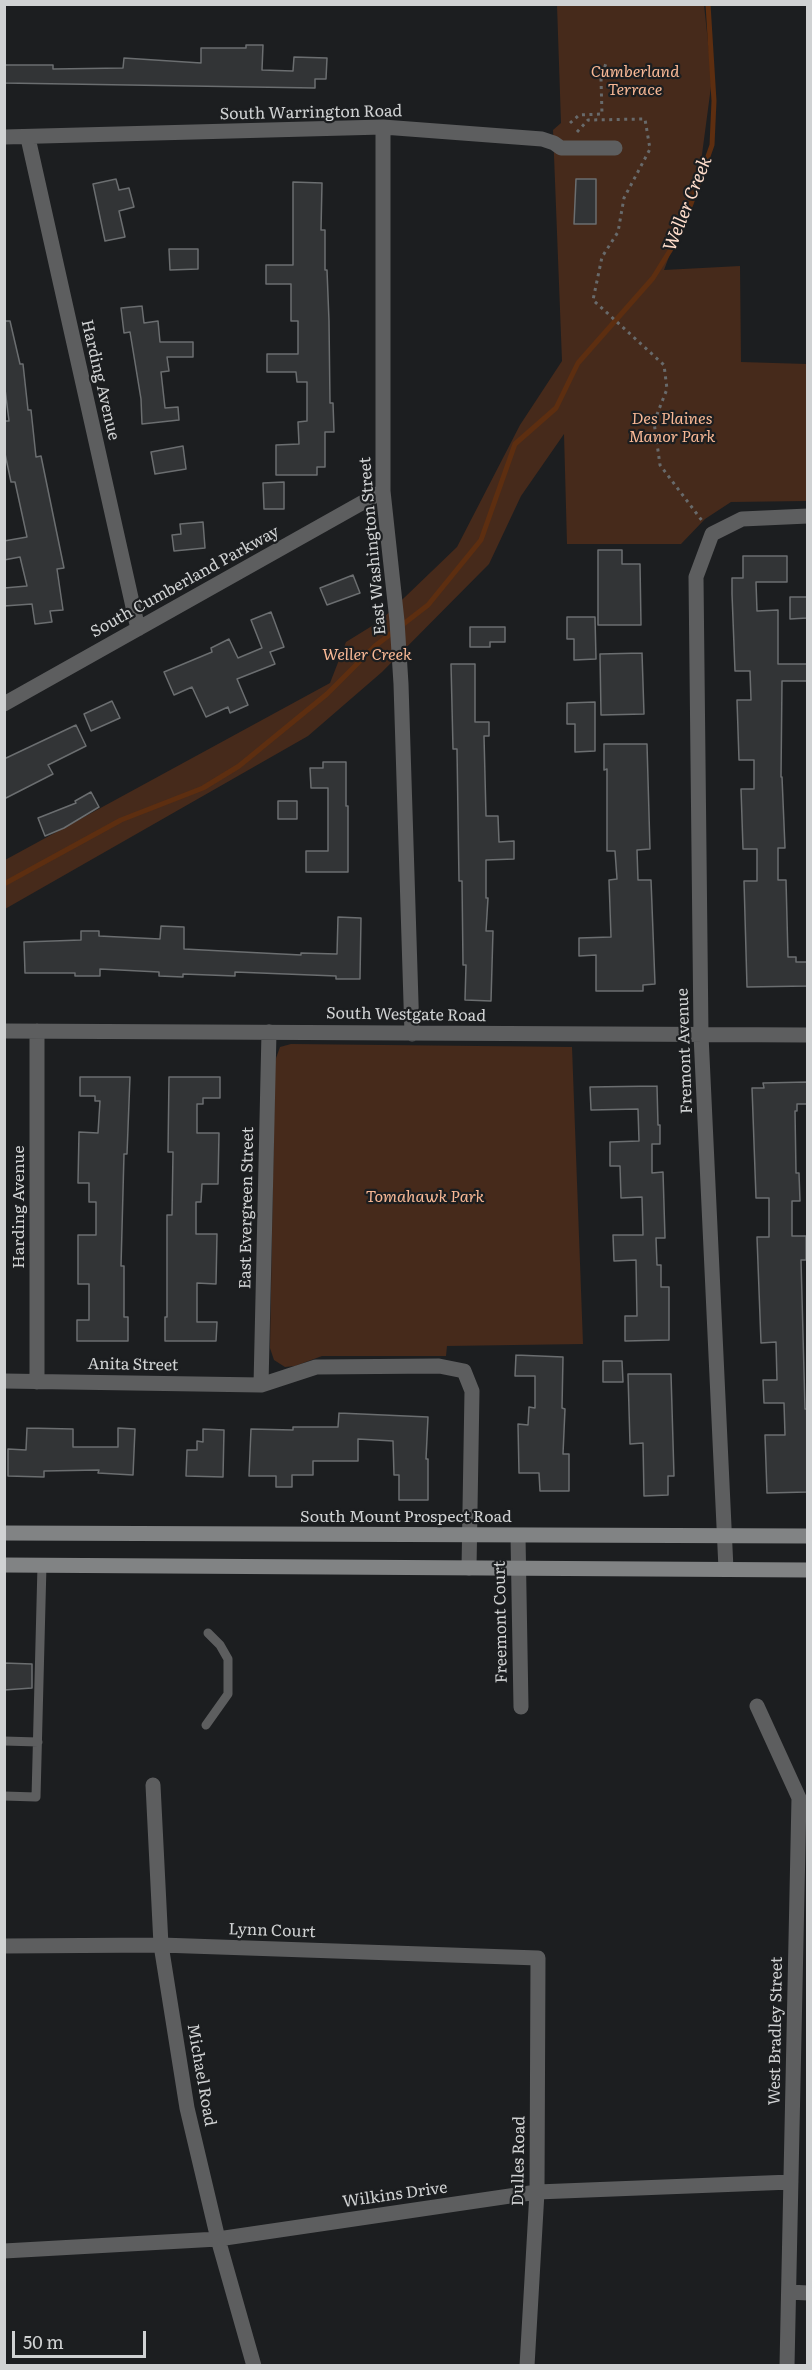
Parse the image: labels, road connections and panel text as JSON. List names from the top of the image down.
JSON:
{
  "streets": {
    "main road": ["South Mount Prospect Road"],
    "street": [
      "South Warrington Road",
      "Harding Avenue",
      "East Washington Street",
      "South Cumberland Parkway",
      "South Westgate Road",
      "Fremont Avenue",
      "East Evergreen Street",
      "Anita Street",
      "Freemont Court",
      "Lynn Court",
      "West Bradley Street",
      "Michael Road",
      "Dulles Road",
      "Wilkins Drive"
    ]
  },
  "crossings": [
    ["South Warrington Road", "Harding Avenue"],
    ["South Warrington Road", "East Washington Street"],
    ["Harding Avenue", "South Cumberland Parkway"],
    ["Harding Avenue", "South Westgate Road"],
    ["Harding Avenue", "Anita Street"],
    ["East Washington Street", "South Cumberland Parkway"],
    ["East Washington Street", "South Westgate Road"],
    ["South Westgate Road", "Fremont Avenue"],
    ["South Westgate Road", "East Evergreen Street"],
    ["Fremont Avenue", "South Mount Prospect Road"],
    ["East Evergreen Street", "Anita Street"],
    ["Anita Street", "South Mount Prospect Road"],
    ["South Mount Prospect Road", "Freemont Court"],
    ["Lynn Court", "Michael Road"],
    ["Lynn Court", "Dulles Road"],
    ["West Bradley Street", "Wilkins Drive"],
    ["Michael Road", "Wilkins Drive"],
    ["Dulles Road", "Wilkins Drive"]
  ],
  "water": ["Weller Creek"],
  "parks": [
    "Cumberland Terrace",
    "Des Plaines Manor Park",
    "Weller Creek",
    "Tomahawk Park"
  ],
  "scale_bar": "50 m"
}
